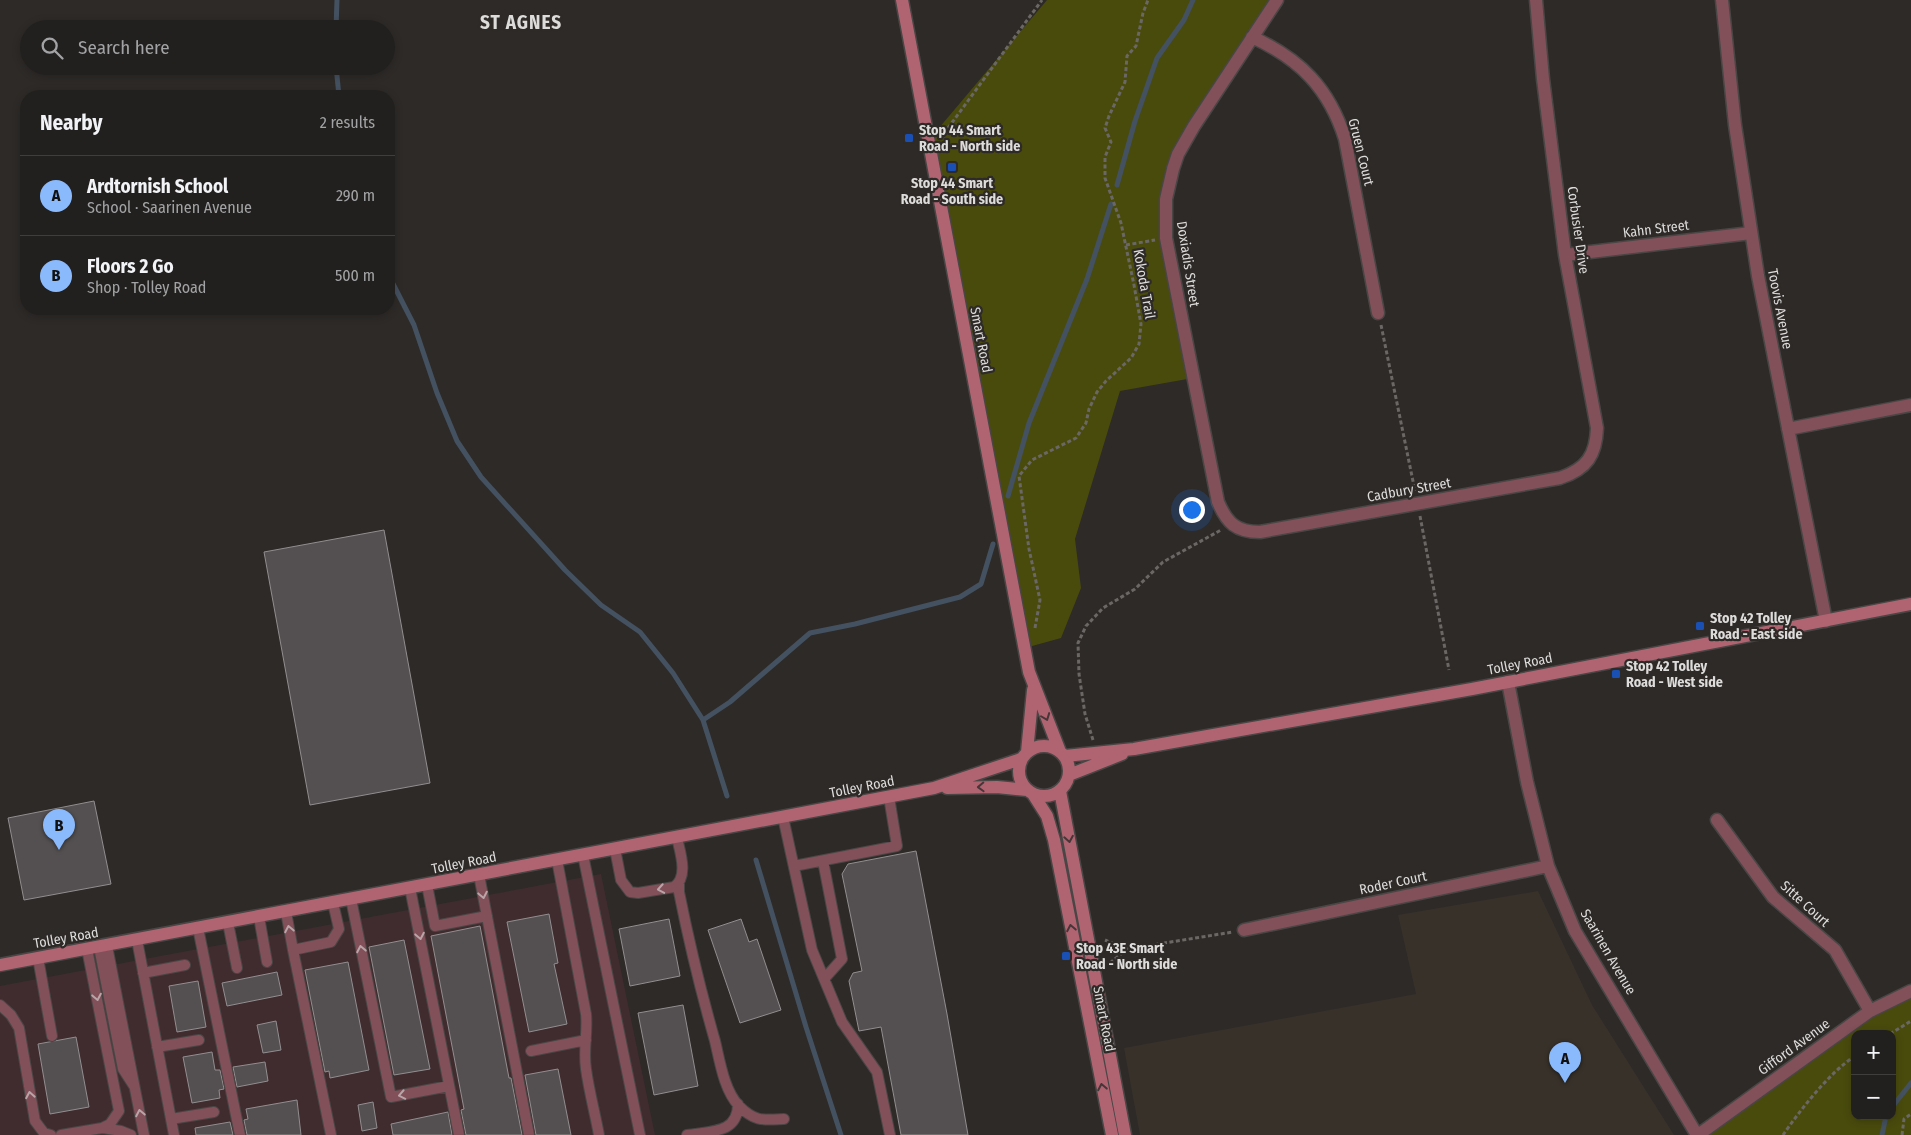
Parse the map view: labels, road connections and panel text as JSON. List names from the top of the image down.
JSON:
{
  "streets": {
    "main road": ["Smart Road", "Tolley Road"],
    "street": [
      "Gruen Court",
      "Kahn Street",
      "Corbusier Drive",
      "Doxiadis Street",
      "Toovis Avenue",
      "Cadbury Street",
      "Roder Court",
      "Sitte Court",
      "Saarinen Avenue",
      "Gifford Avenue"
    ],
    "path": ["Kokoda Trail"]
  },
  "crossings": [
    ["Gruen Court", "Doxiadis Street"],
    ["Kahn Street", "Corbusier Drive"],
    ["Kahn Street", "Toovis Avenue"],
    ["Corbusier Drive", "Cadbury Street"],
    ["Doxiadis Street", "Cadbury Street"],
    ["Kokoda Trail", "Smart Road"],
    ["Toovis Avenue", "Tolley Road"],
    ["Smart Road", "Tolley Road"],
    ["Tolley Road", "Saarinen Avenue"],
    ["Roder Court", "Saarinen Avenue"],
    ["Sitte Court", "Gifford Avenue"],
    ["Saarinen Avenue", "Gifford Avenue"]
  ],
  "districts": ["ST AGNES"],
  "places": {
    "transit": [
      "Stop 44 Smart Road - North side",
      "Stop 44 Smart Road - South side",
      "Stop 42 Tolley Road - East side",
      "Stop 42 Tolley Road - West side",
      "Stop 43E Smart Road - North side"
    ]
  },
  "page": {
    "search": "Search here",
    "heading": ["Nearby", "2 results"],
    "list": [
      {
        "mark": "A",
        "name": "Ardtornish School",
        "note": "School · Saarinen Avenue",
        "value": "290 m"
      },
      {
        "mark": "B",
        "name": "Floors 2 Go",
        "note": "Shop · Tolley Road",
        "value": "500 m"
      }
    ],
    "pins": ["B", "A"],
    "map_buttons": ["+", "−"]
  }
}
